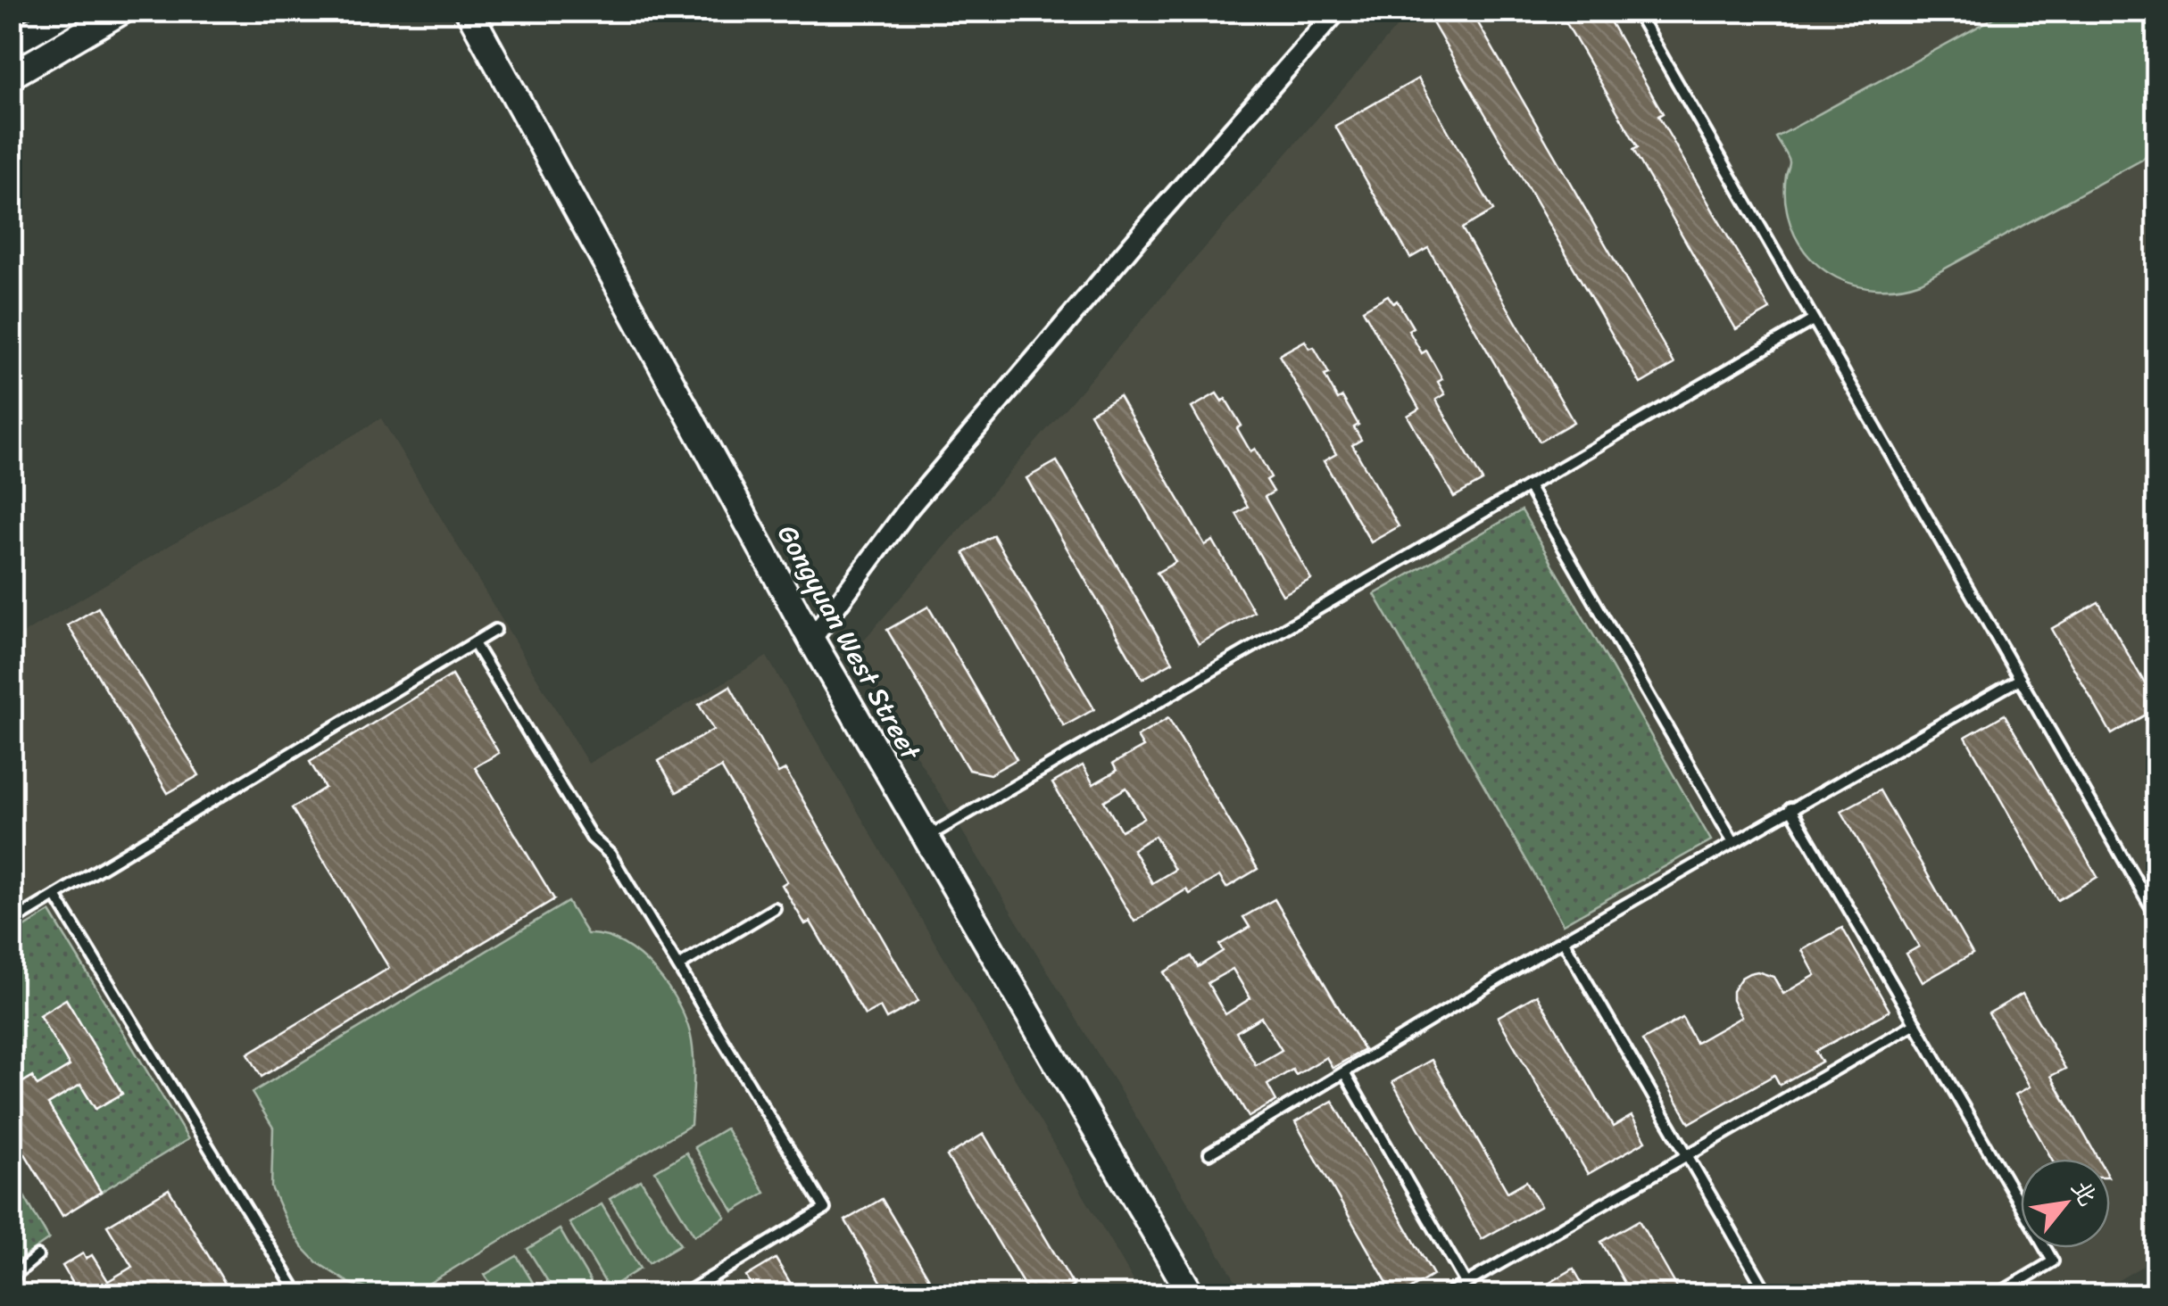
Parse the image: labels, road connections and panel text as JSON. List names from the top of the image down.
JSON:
{
  "streets": {
    "street": ["Gongyuan West Street"]
  },
  "north": "top right"
}
